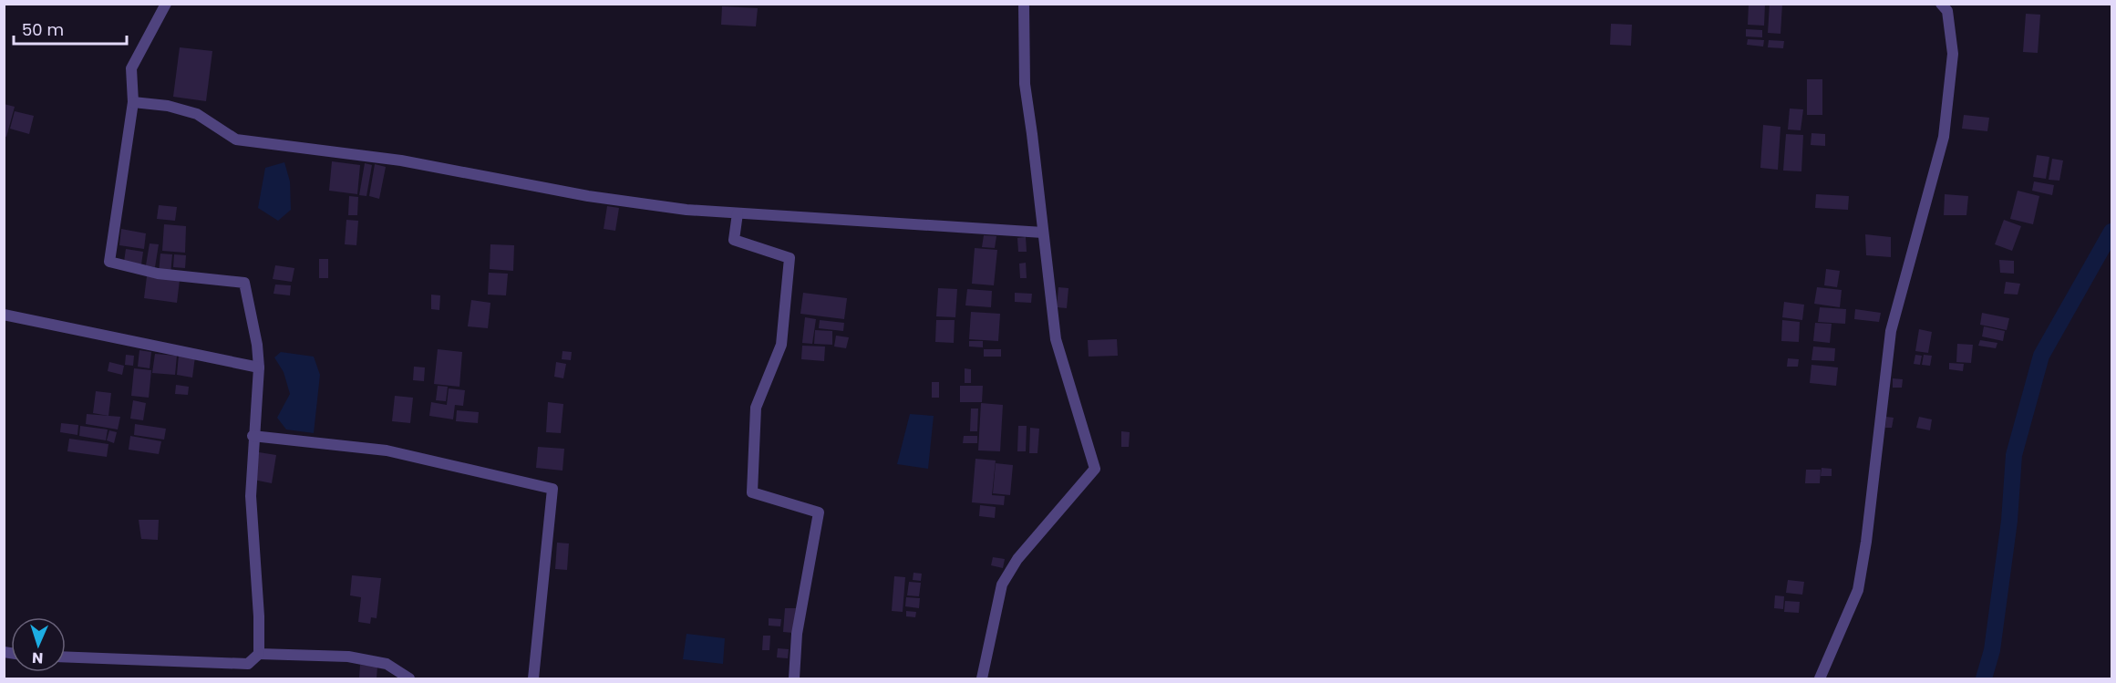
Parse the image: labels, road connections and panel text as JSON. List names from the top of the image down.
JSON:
{
  "scale_bar": "50 m",
  "north": "bottom"
}
